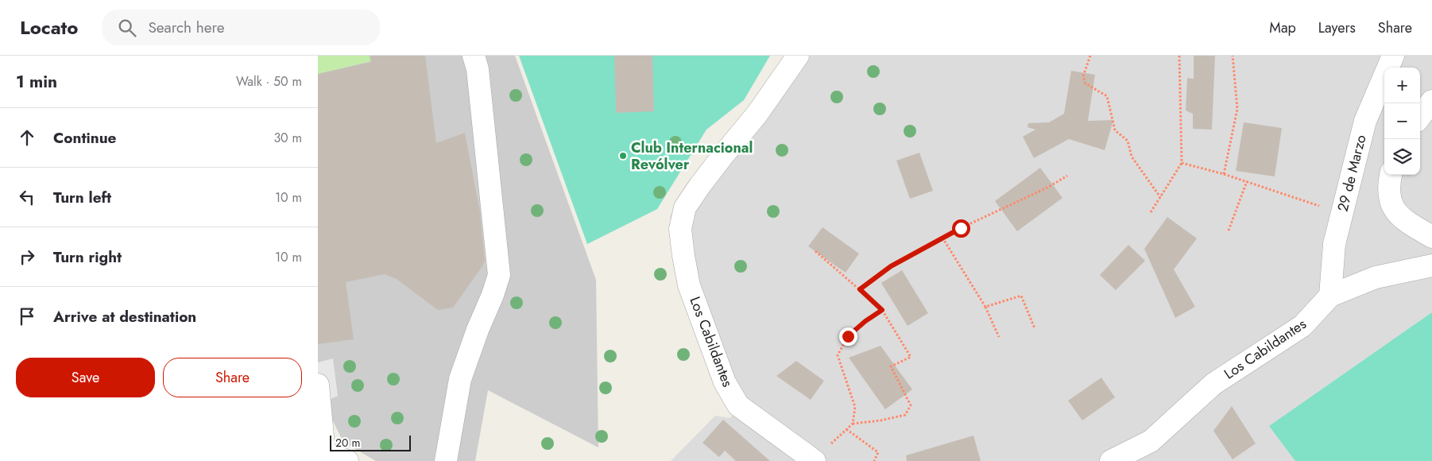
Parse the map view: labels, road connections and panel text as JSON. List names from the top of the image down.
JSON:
{
  "streets": {
    "street": ["29 de Marzo", "Los Cabildantes"]
  },
  "crossings": [
    ["29 de Marzo", "Los Cabildantes"]
  ],
  "places": ["Club Internacional Revólver"],
  "scale_bar": "20 m",
  "page": {
    "header": "Locato",
    "search": "Search here",
    "nav": ["Map", "Layers", "Share"],
    "heading": ["1 min", "Walk · 50 m"],
    "map_buttons": ["+", "−"],
    "list": [
      ["Continue", "30 m"],
      ["Turn left", "10 m"],
      ["Turn right", "10 m"],
      "Arrive at destination"
    ],
    "buttons": ["Save", "Share"],
    "scale": "20 m"
  }
}
